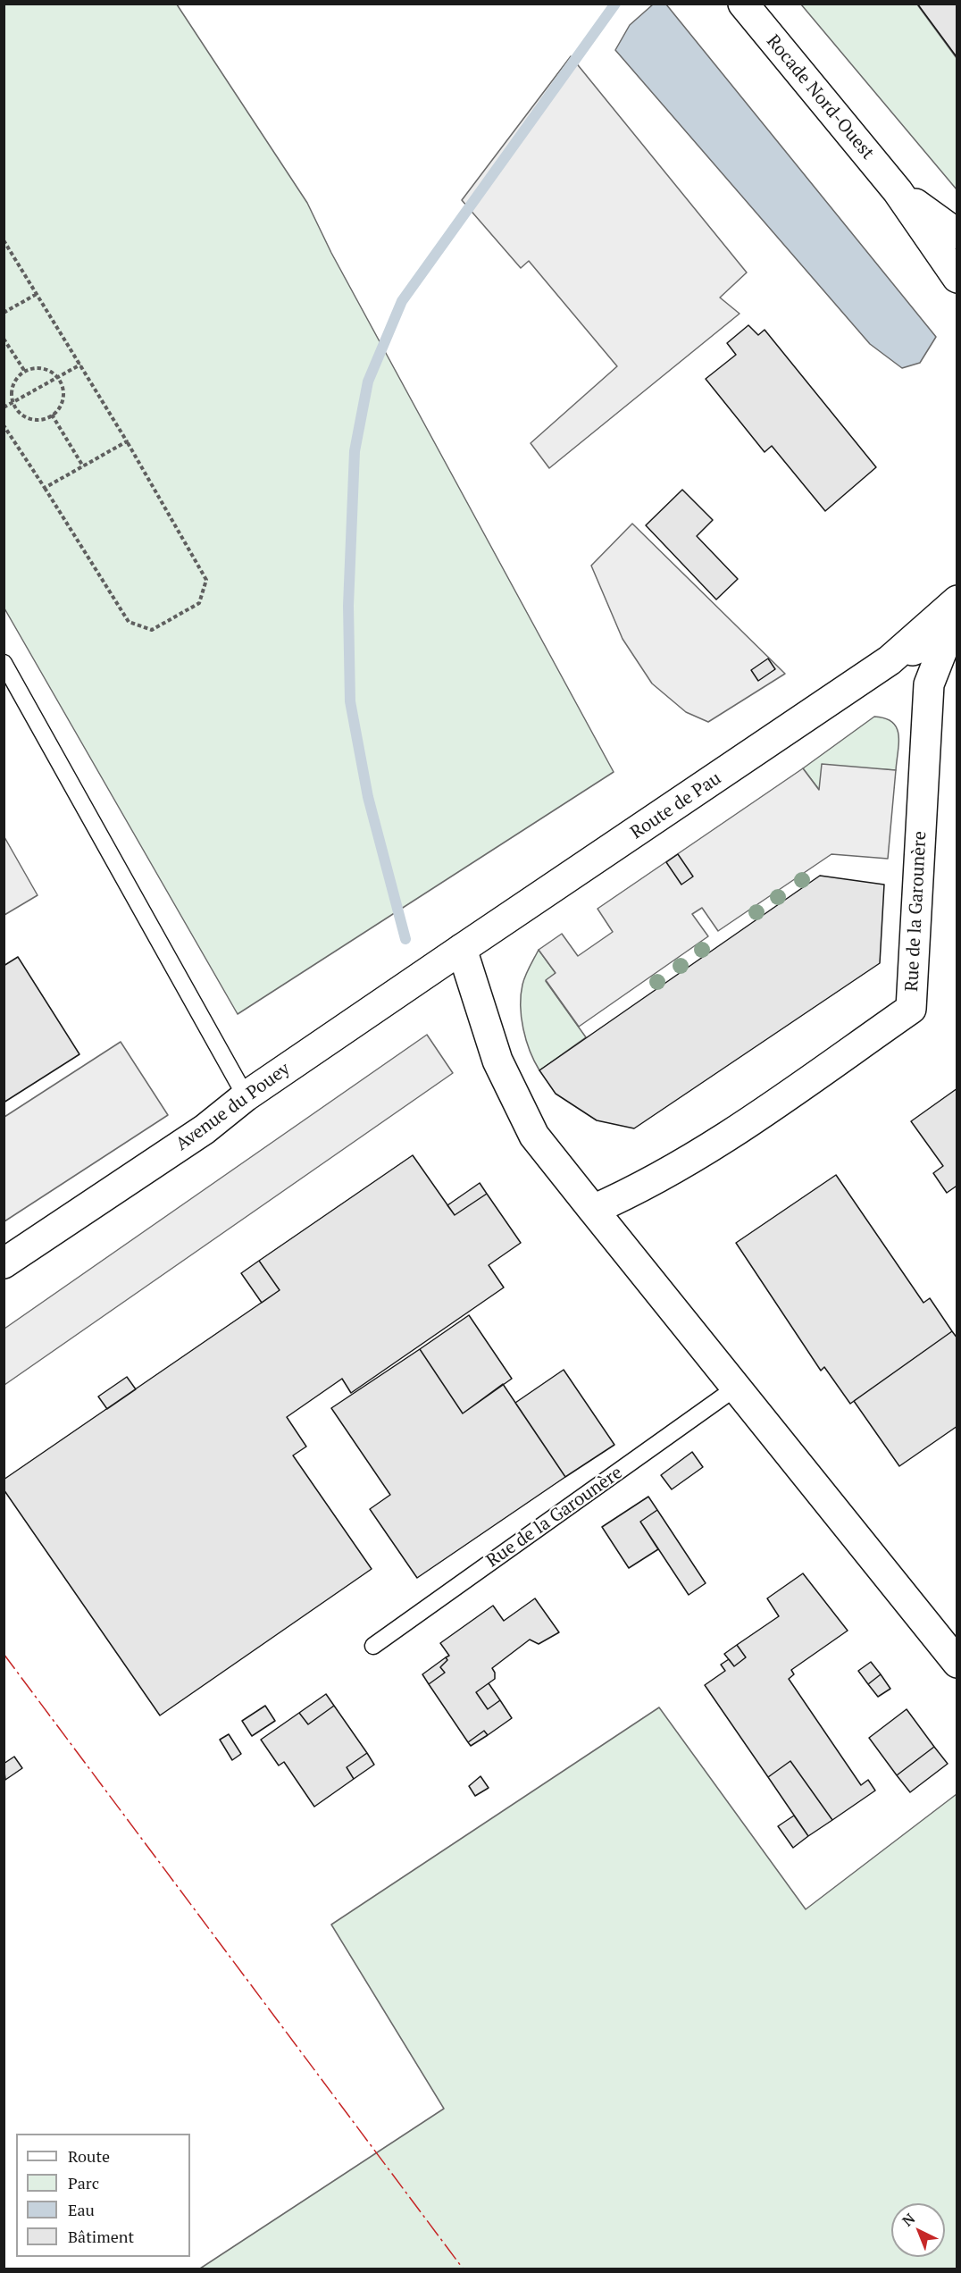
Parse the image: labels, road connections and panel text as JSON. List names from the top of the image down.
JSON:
{
  "streets": {
    "main road": [
      "Rocade Nord-Ouest",
      "Route de Pau",
      "Rue de la Garounère",
      "Avenue du Pouey"
    ]
  },
  "crossings": [
    ["Route de Pau", "Rue de la Garounère"],
    ["Route de Pau", "Avenue du Pouey"]
  ],
  "legend": [
    "Route",
    "Parc",
    "Eau",
    "Bâtiment"
  ],
  "north": "top left"
}
